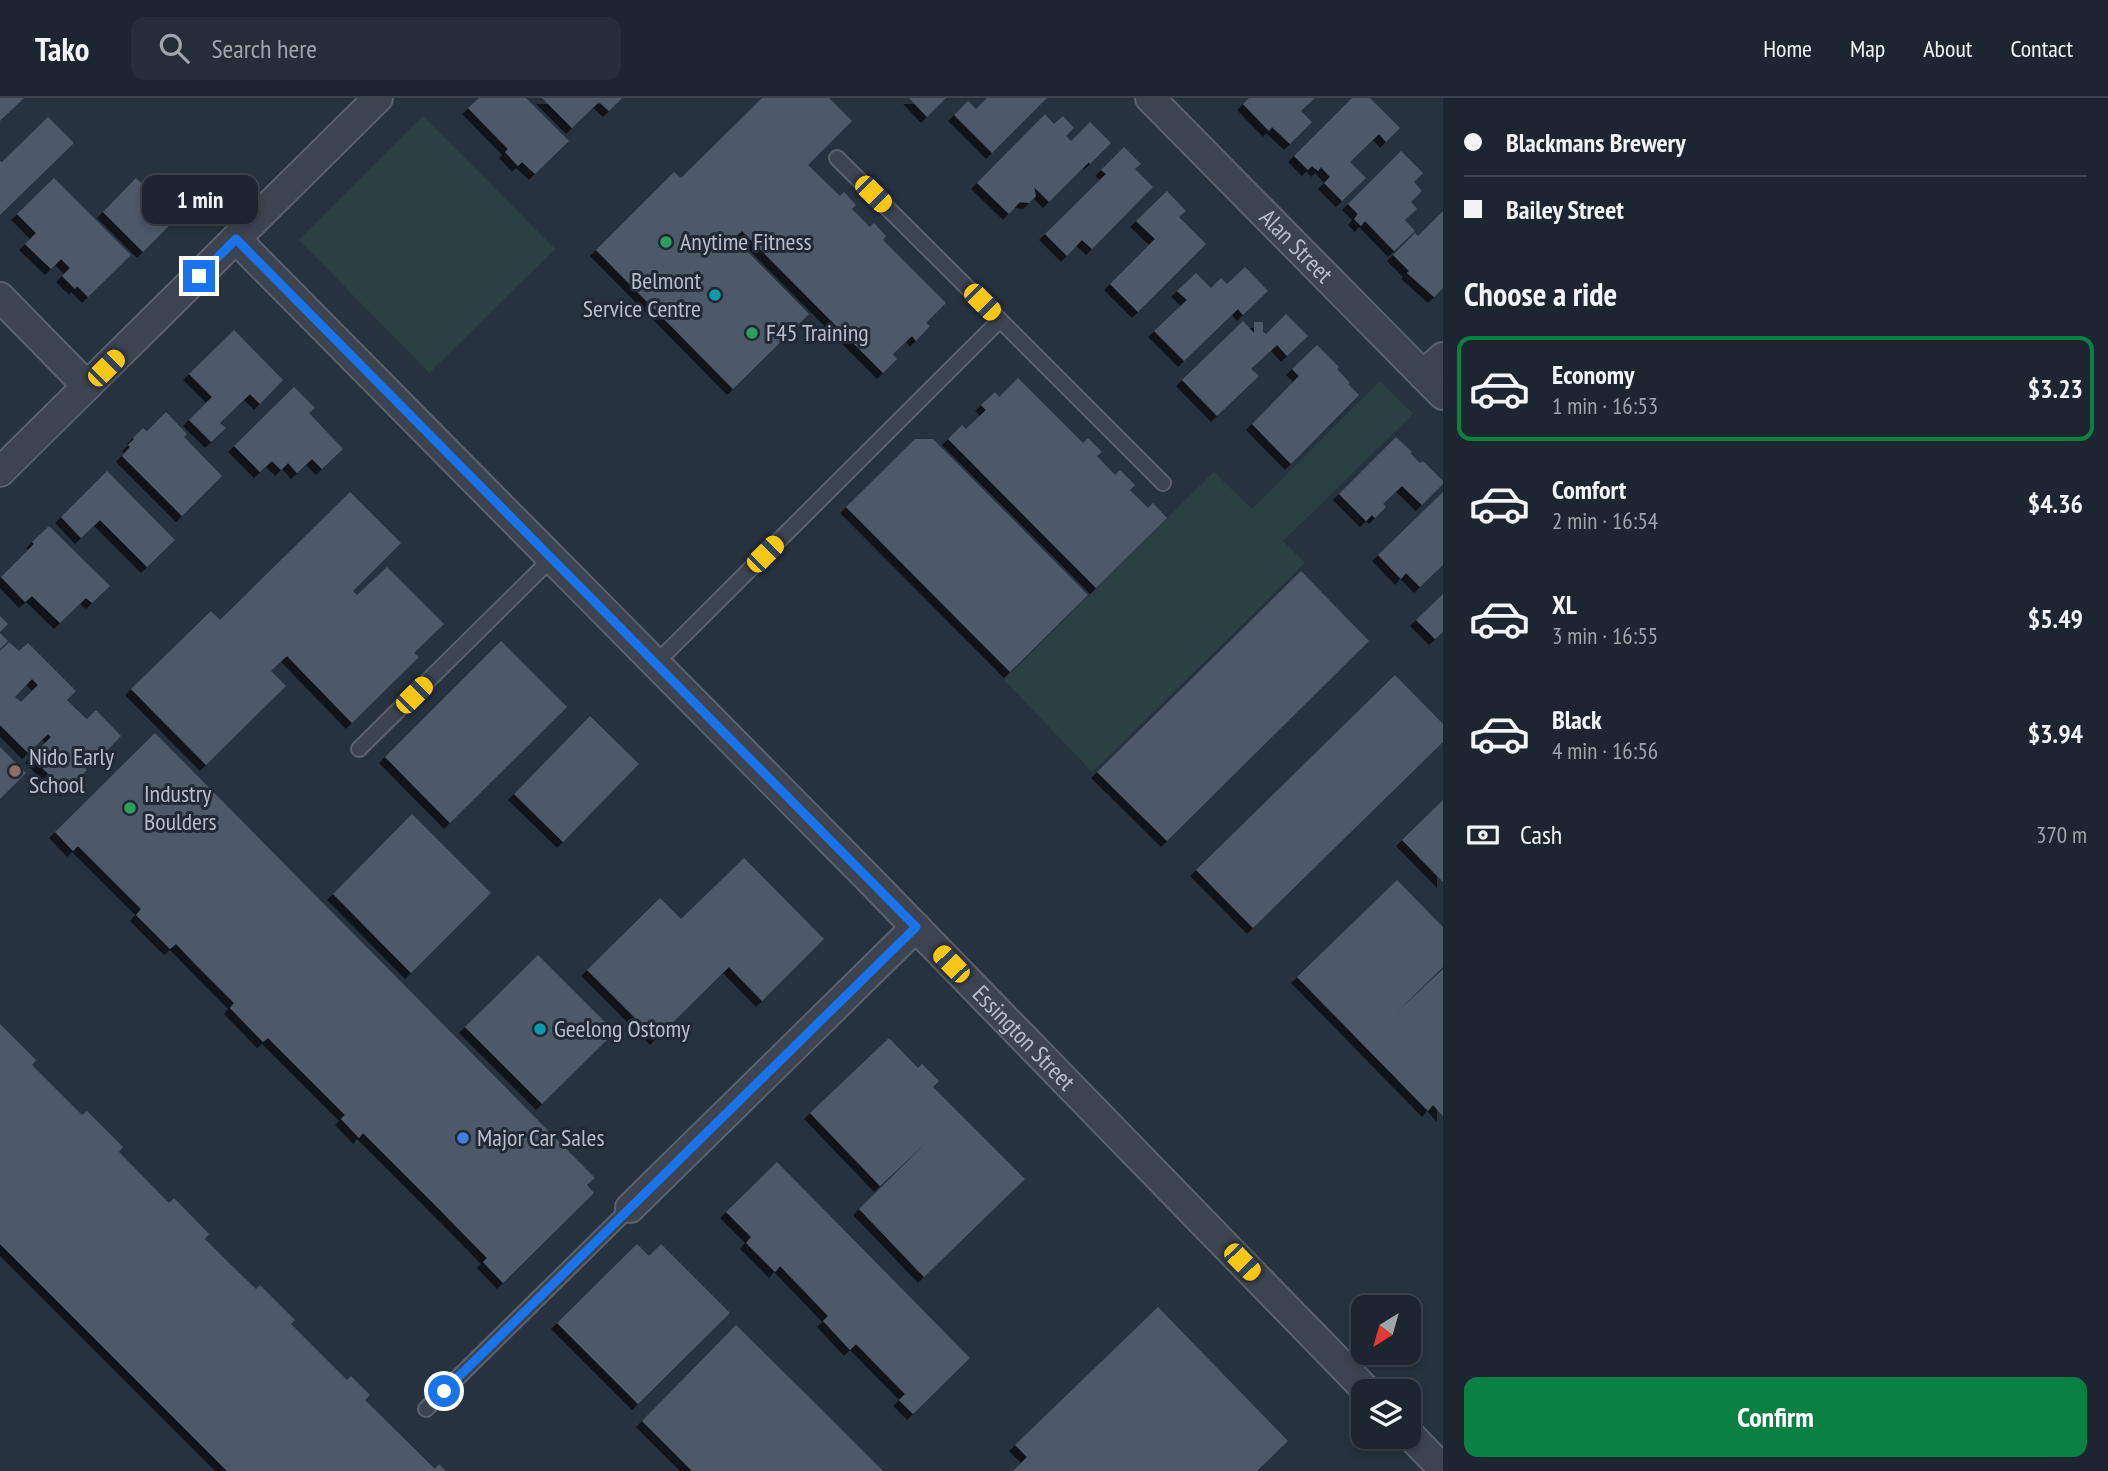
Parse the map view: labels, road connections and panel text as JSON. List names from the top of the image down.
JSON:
{
  "streets": {
    "street": ["Alan Street", "Essington Street"]
  },
  "places": [
    "Anytime Fitness",
    "Belmont Service Centre",
    "F45 Training",
    "Nido Early School",
    "Industry Boulders",
    "Geelong Ostomy",
    "Major Car Sales"
  ],
  "north": "bottom left",
  "page": {
    "header": "Tako",
    "search": "Search here",
    "nav": [
      "Home",
      "Map",
      "About",
      "Contact"
    ],
    "banner": ["Blackmans Brewery", "Bailey Street"],
    "bubble": "1 min",
    "heading": "Choose a ride",
    "list": [
      {
        "name": "Economy",
        "note": "1 min · 16:53",
        "value": "$3.23"
      },
      {
        "name": "Comfort",
        "note": "2 min · 16:54",
        "value": "$4.36"
      },
      {
        "name": "XL",
        "note": "3 min · 16:55",
        "value": "$5.49"
      },
      {
        "name": "Black",
        "note": "4 min · 16:56",
        "value": "$3.94"
      }
    ],
    "pay": ["Cash", "370 m"],
    "buttons": "Confirm"
  }
}
